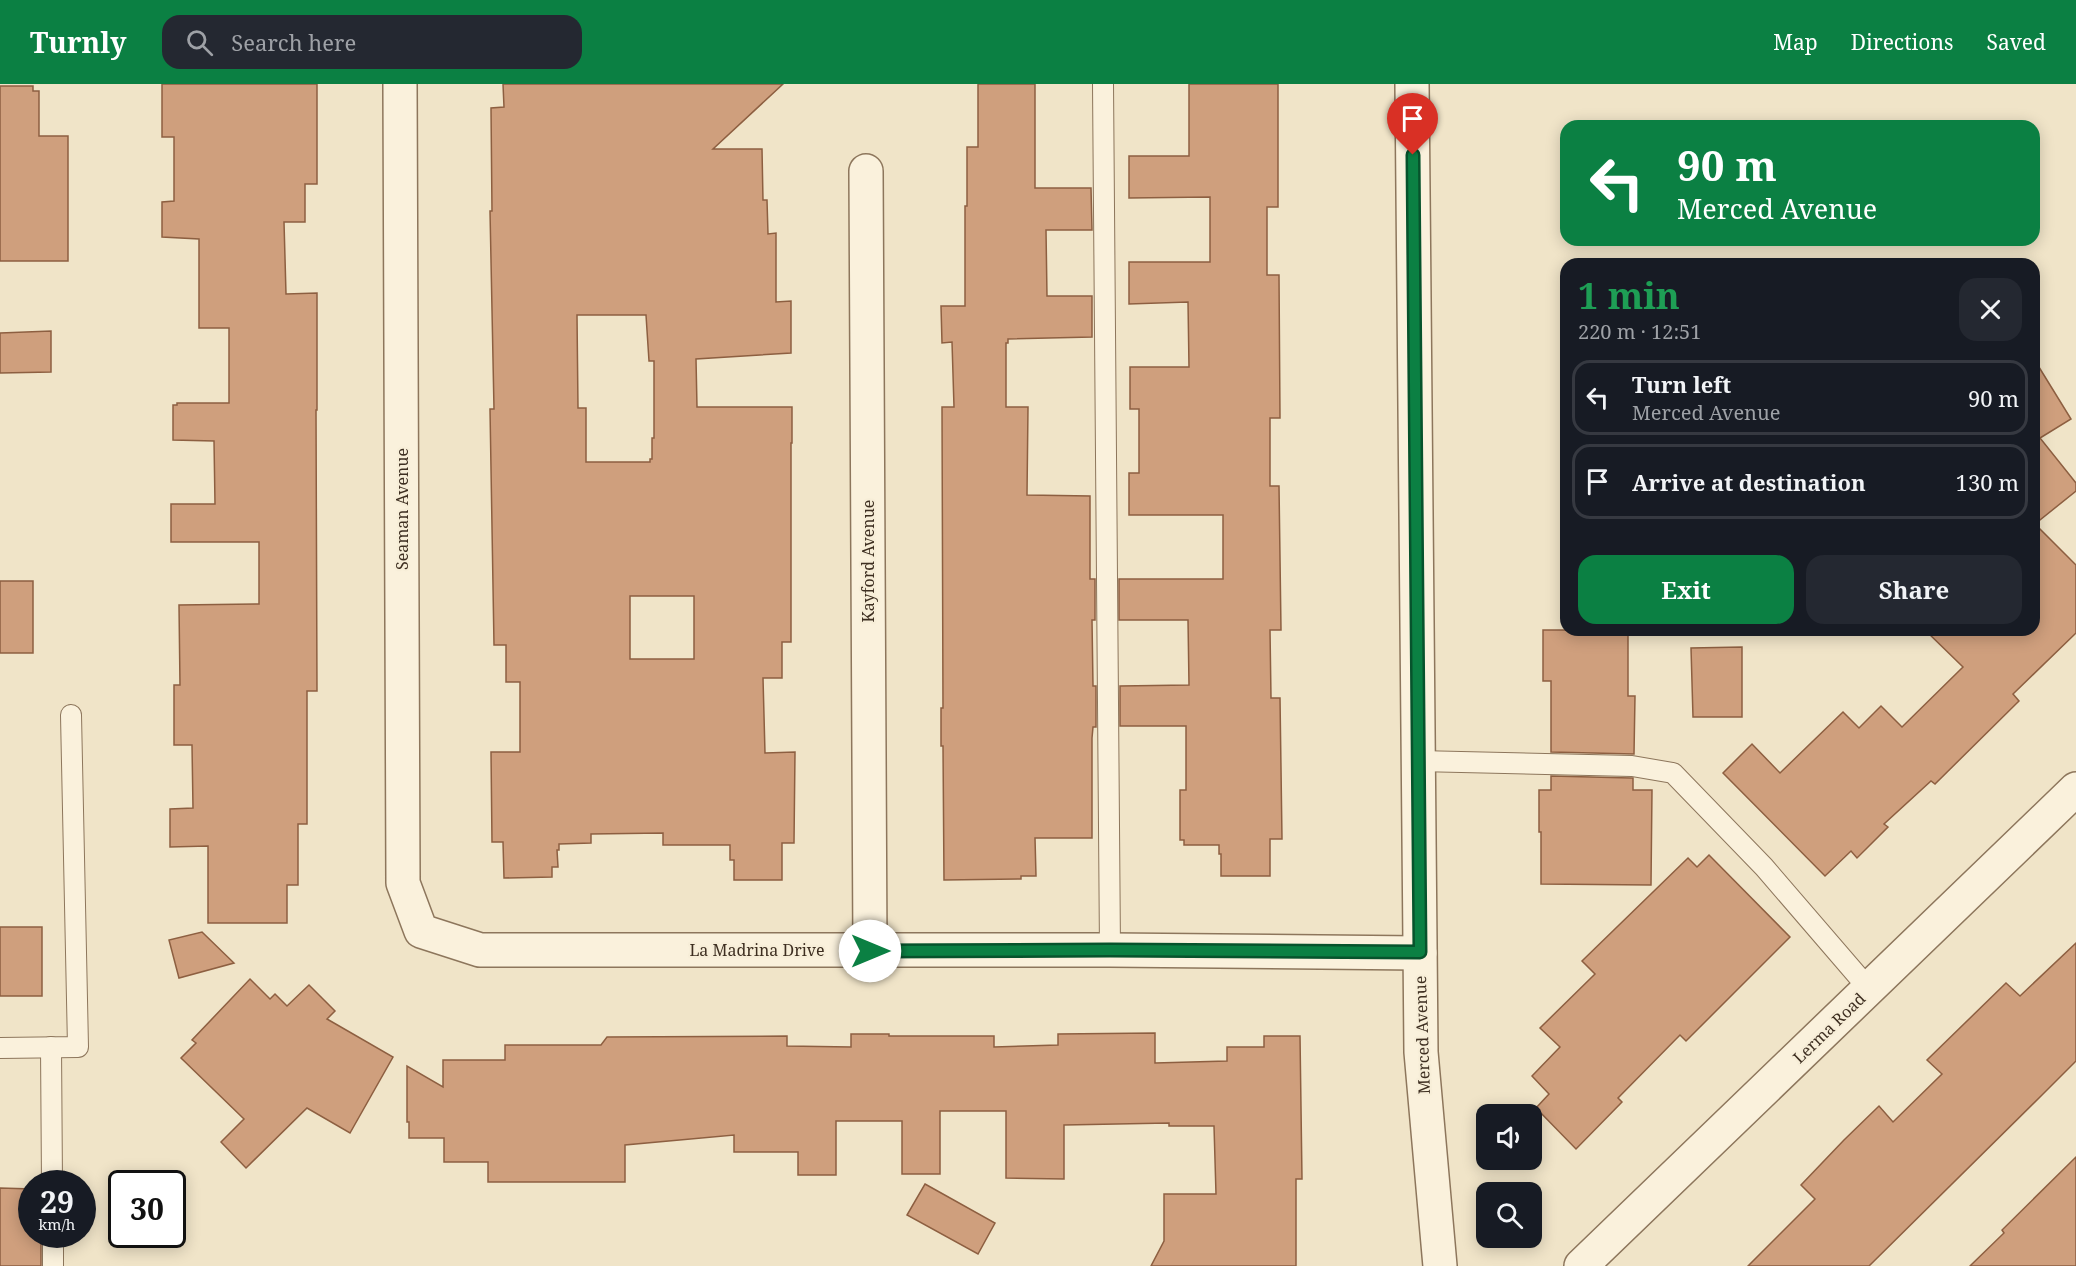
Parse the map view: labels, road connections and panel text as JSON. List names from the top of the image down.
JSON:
{
  "streets": {
    "street": [
      "Seaman Avenue",
      "Kayford Avenue",
      "La Madrina Drive",
      "Lerma Road",
      "Merced Avenue"
    ]
  },
  "crossings": [
    ["Seaman Avenue", "La Madrina Drive"],
    ["Kayford Avenue", "La Madrina Drive"],
    ["La Madrina Drive", "Merced Avenue"]
  ],
  "page": {
    "header": "Turnly",
    "search": "Search here",
    "nav": ["Map", "Directions", "Saved"],
    "turn": ["90 m", "Merced Avenue"],
    "heading": ["1 min", "220 m · 12:51"],
    "list": [
      {
        "name": "Turn left",
        "note": "Merced Avenue",
        "value": "90 m"
      },
      {
        "name": "Arrive at destination",
        "value": "130 m"
      }
    ],
    "buttons": ["Exit", "Share"],
    "speed": "29 km/h",
    "limit": "30"
  }
}
